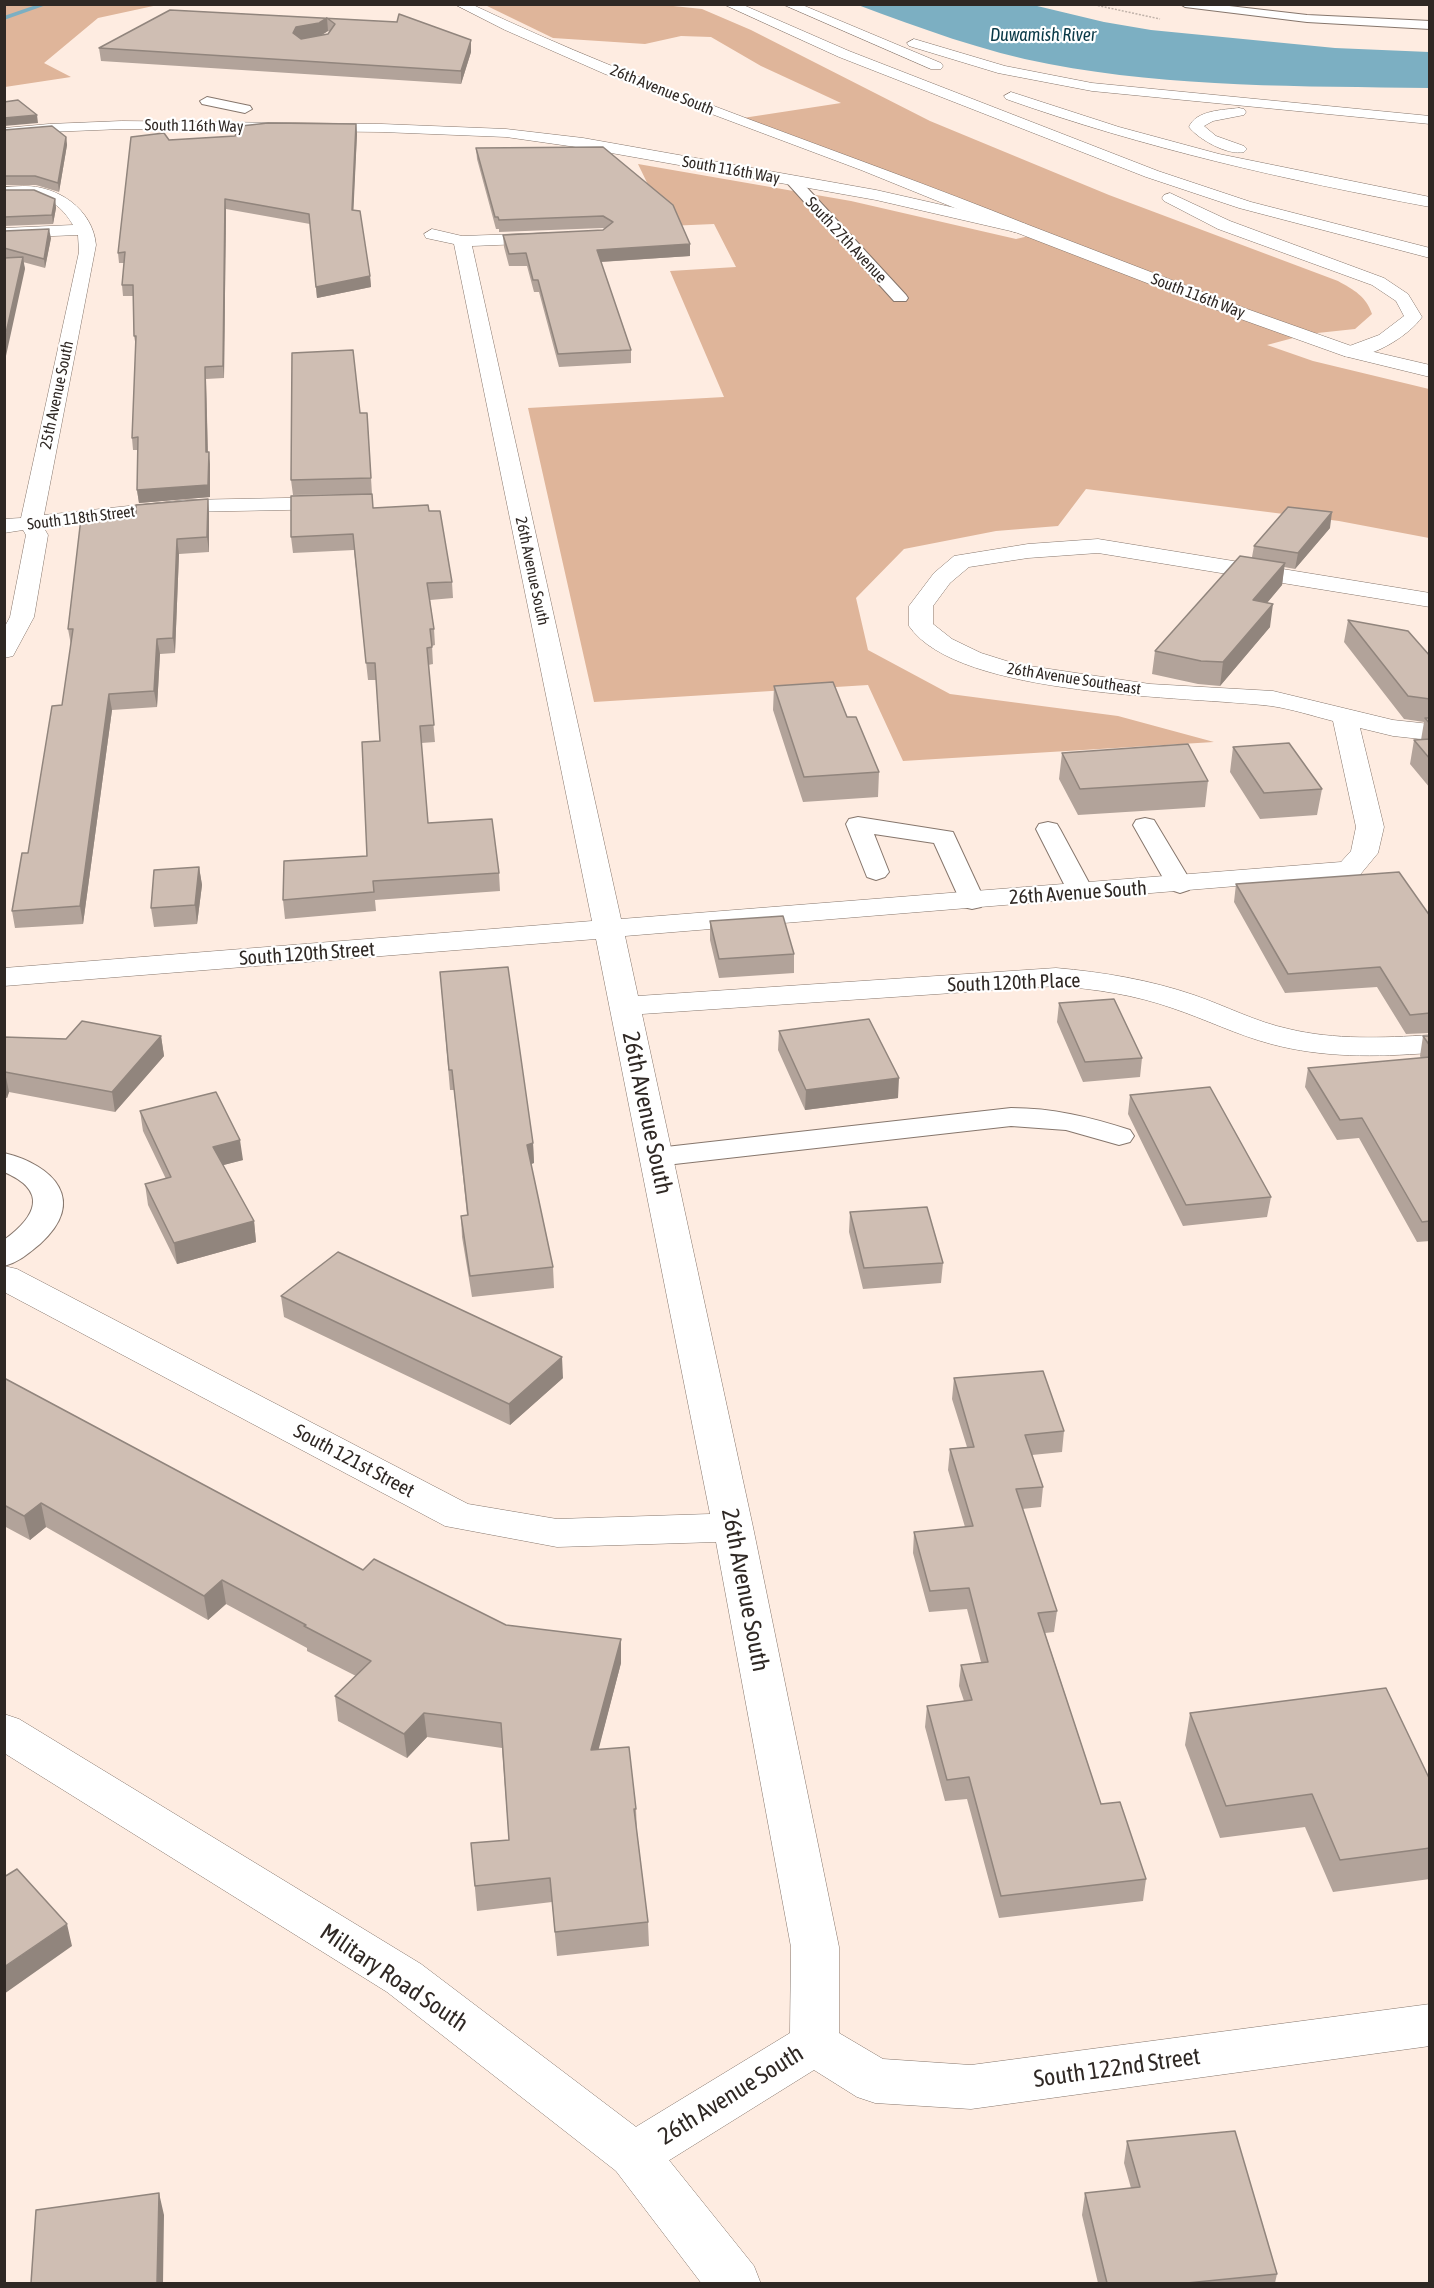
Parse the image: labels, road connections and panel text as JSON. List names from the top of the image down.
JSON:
{
  "streets": {
    "main road": [
      "26th Avenue South",
      "South 116th Way",
      "25th Avenue South",
      "South 118th Street",
      "26th Avenue Southeast",
      "South 120th Street",
      "South 120th Place",
      "South 121st Street",
      "Military Road South",
      "South 122nd Street"
    ],
    "lane": ["South 27th Avenue"]
  },
  "crossings": [
    ["26th Avenue South", "South 116th Way"],
    ["26th Avenue South", "26th Avenue Southeast"],
    ["26th Avenue South", "South 120th Street"],
    ["26th Avenue South", "South 120th Place"],
    ["26th Avenue South", "South 121st Street"],
    ["26th Avenue South", "Military Road South"],
    ["26th Avenue South", "South 122nd Street"],
    ["South 116th Way", "South 27th Avenue"],
    ["25th Avenue South", "South 118th Street"]
  ],
  "water": ["Duwamish River"]
}
